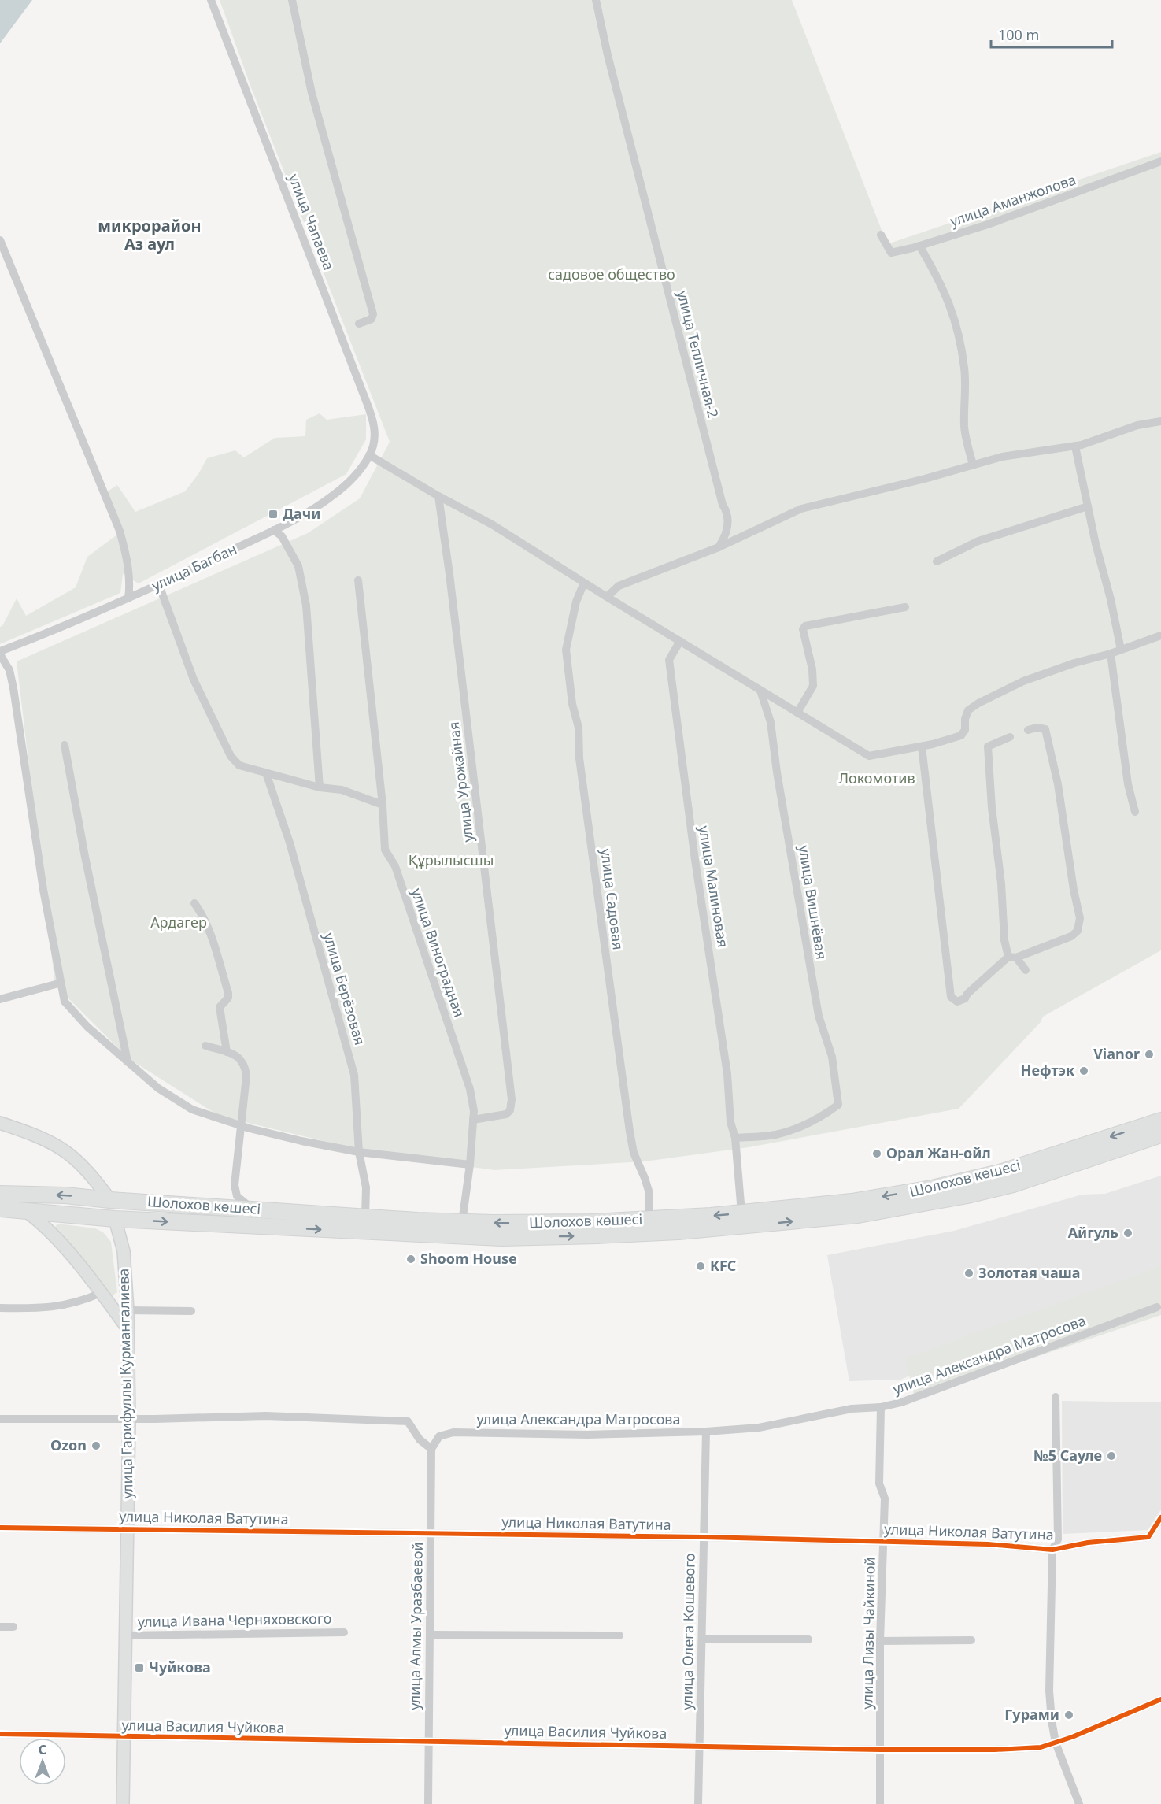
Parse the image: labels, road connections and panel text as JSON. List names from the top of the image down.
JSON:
{
  "streets": {
    "highway": ["Шолохов көшесі"],
    "street": [
      "улица Аманжолова",
      "улица Чапаева",
      "улица Тепличная-2",
      "улица Багбан",
      "улица Урожайная",
      "улица Малиновая",
      "улица Садовая",
      "улица Вишнёвая",
      "улица Виноградная",
      "улица Берёзовая",
      "улица Александра Матросова",
      "улица Гарифуллы Курмангалиева",
      "улица Николая Ватутина",
      "улица Ивана Черняховского",
      "улица Алмы Уразбаевой",
      "улица Олега Кошевого",
      "улица Лизы Чайкиной",
      "улица Василия Чуйкова"
    ]
  },
  "crossings": [
    ["улица Чапаева", "улица Багбан"],
    ["улица Урожайная", "улица Виноградная"],
    ["улица Малиновая", "улица Вишнёвая"],
    ["улица Малиновая", "Шолохов көшесі"],
    ["улица Садовая", "Шолохов көшесі"],
    ["улица Виноградная", "Шолохов көшесі"],
    ["улица Берёзовая", "Шолохов көшесі"],
    ["Шолохов көшесі", "улица Гарифуллы Курмангалиева"],
    ["улица Александра Матросова", "улица Алмы Уразбаевой"],
    ["улица Александра Матросова", "улица Олега Кошевого"],
    ["улица Александра Матросова", "улица Лизы Чайкиной"],
    ["улица Гарифуллы Курмангалиева", "улица Николая Ватутина"],
    ["улица Гарифуллы Курмангалиева", "улица Ивана Черняховского"],
    ["улица Гарифуллы Курмангалиева", "улица Василия Чуйкова"],
    ["улица Николая Ватутина", "улица Алмы Уразбаевой"],
    ["улица Николая Ватутина", "улица Олега Кошевого"],
    ["улица Николая Ватутина", "улица Лизы Чайкиной"],
    ["улица Алмы Уразбаевой", "улица Василия Чуйкова"],
    ["улица Олега Кошевого", "улица Василия Чуйкова"],
    ["улица Лизы Чайкиной", "улица Василия Чуйкова"]
  ],
  "districts": ["микрорайон Аз аул"],
  "parks": [
    "садовое общество",
    "Локомотив",
    "Құрылысшы",
    "Ардагер"
  ],
  "places": {
    "transit": ["Дачи", "Чуйкова"],
    "other": [
      "Vianor",
      "Нефтэк",
      "Орал Жан-ойл",
      "Айгуль",
      "Shoom House",
      "KFC",
      "Золотая чаша",
      "Ozon",
      "№5 Сауле",
      "Гурами"
    ]
  },
  "scale_bar": "100 m",
  "north": "top"
}
